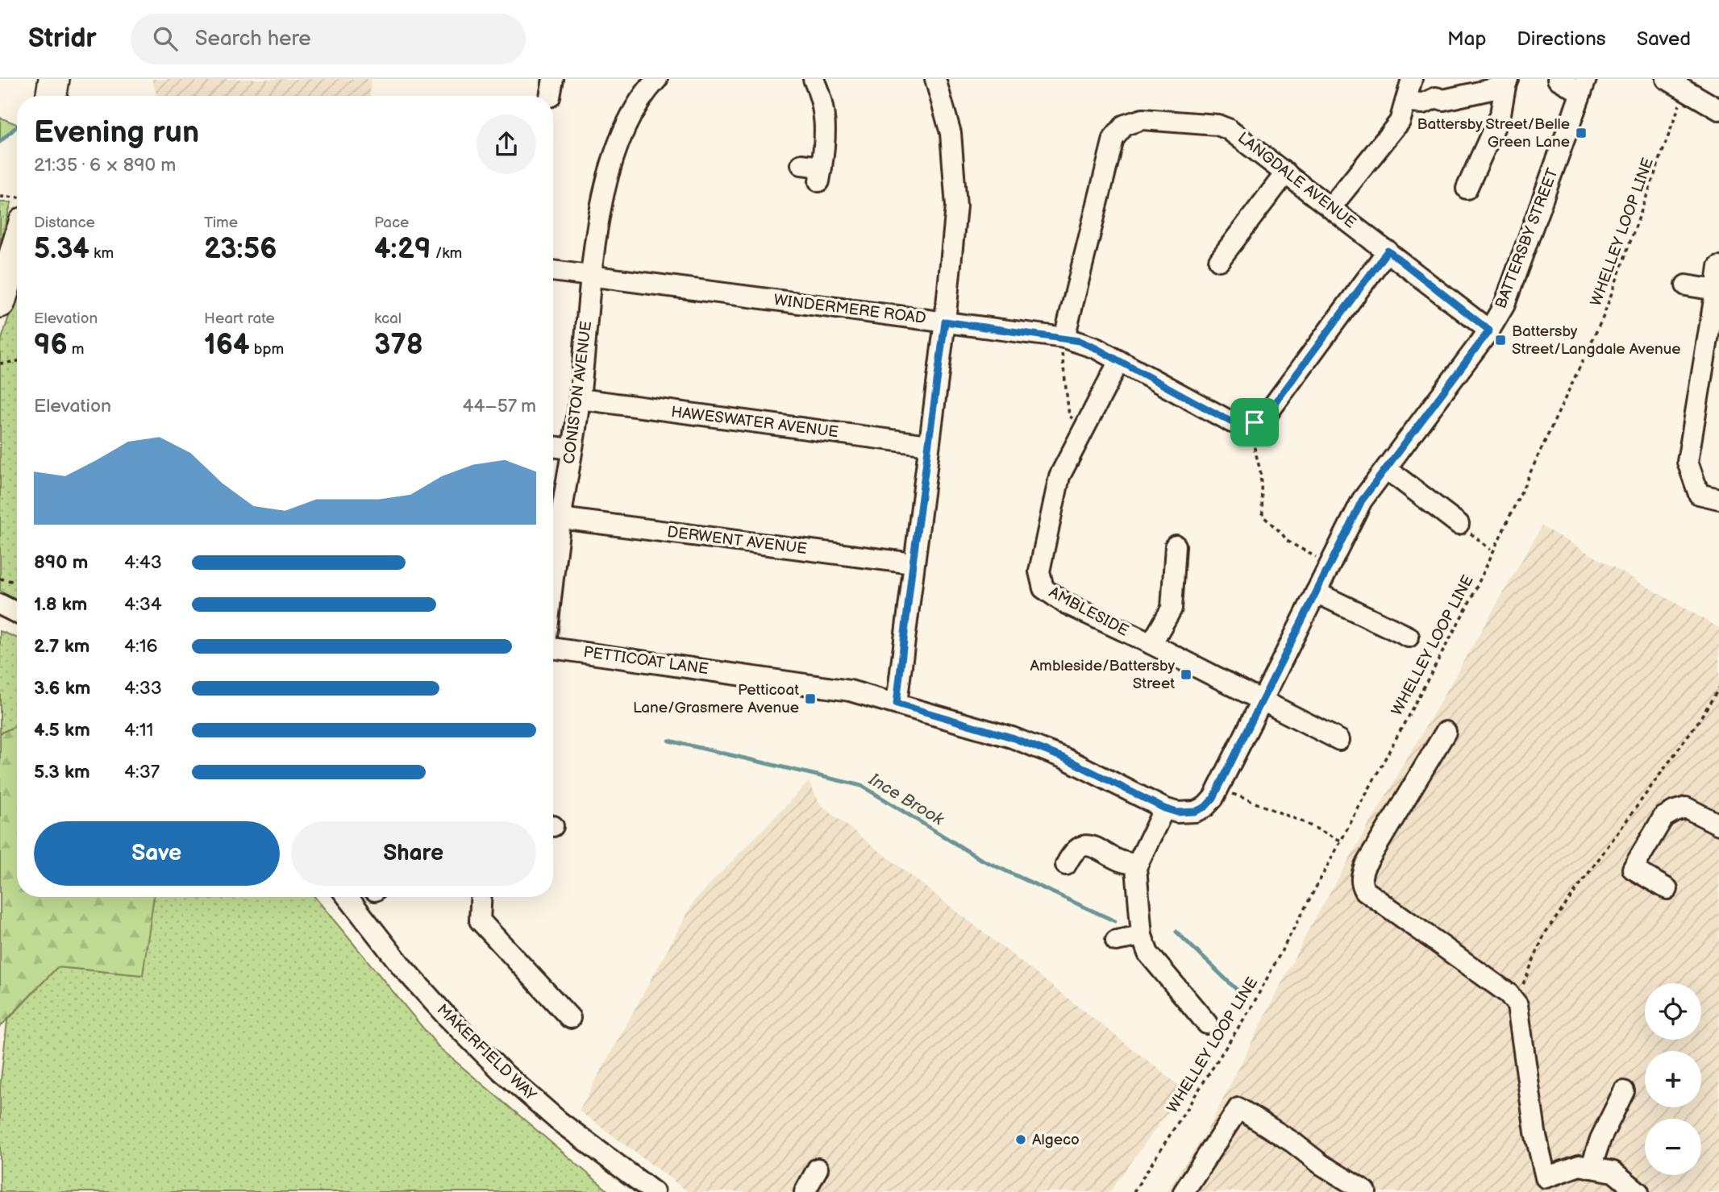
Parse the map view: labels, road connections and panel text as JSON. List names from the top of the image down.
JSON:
{
  "streets": {
    "street": [
      "LANGDALE AVENUE",
      "BATTERSBY STREET",
      "WINDERMERE ROAD",
      "CONISTON AVENUE",
      "HAWESWATER AVENUE",
      "DERWENT AVENUE",
      "AMBLESIDE",
      "PETTICOAT LANE",
      "MAKERFIELD WAY"
    ],
    "path": ["WHELLEY LOOP LINE"]
  },
  "crossings": [
    ["LANGDALE AVENUE", "BATTERSBY STREET"],
    ["LANGDALE AVENUE", "WINDERMERE ROAD"],
    ["BATTERSBY STREET", "AMBLESIDE"],
    ["BATTERSBY STREET", "PETTICOAT LANE"],
    ["WINDERMERE ROAD", "CONISTON AVENUE"],
    ["WINDERMERE ROAD", "AMBLESIDE"],
    ["CONISTON AVENUE", "HAWESWATER AVENUE"],
    ["CONISTON AVENUE", "DERWENT AVENUE"]
  ],
  "water": ["Ince Brook"],
  "places": {
    "transit": [
      "Battersby Street/Belle Green Lane",
      "Battersby Street/Langdale Avenue",
      "Ambleside/Battersby Street",
      "Petticoat Lane/Grasmere Avenue"
    ],
    "other": ["Algeco"]
  },
  "page": {
    "header": "Stridr",
    "search": "Search here",
    "nav": ["Map", "Directions", "Saved"],
    "heading": ["Evening run", "21:35 · 6 × 890 m"],
    "stats": [
      ["Distance", "5.34 km"],
      ["Time", "23:56"],
      ["Pace", "4:29 /km"],
      ["Elevation", "96 m"],
      ["Heart rate", "164 bpm"],
      ["kcal", "378"]
    ],
    "chart": ["Elevation", "44–57 m"],
    "list": [
      {
        "name": "890 m",
        "note": "4:43"
      },
      {
        "name": "1.8 km",
        "note": "4:34"
      },
      {
        "name": "2.7 km",
        "note": "4:16"
      },
      {
        "name": "3.6 km",
        "note": "4:33"
      },
      {
        "name": "4.5 km",
        "note": "4:11"
      },
      {
        "name": "5.3 km",
        "note": "4:37"
      }
    ],
    "buttons": ["Save", "Share"],
    "map_buttons": ["+", "−"]
  }
}
